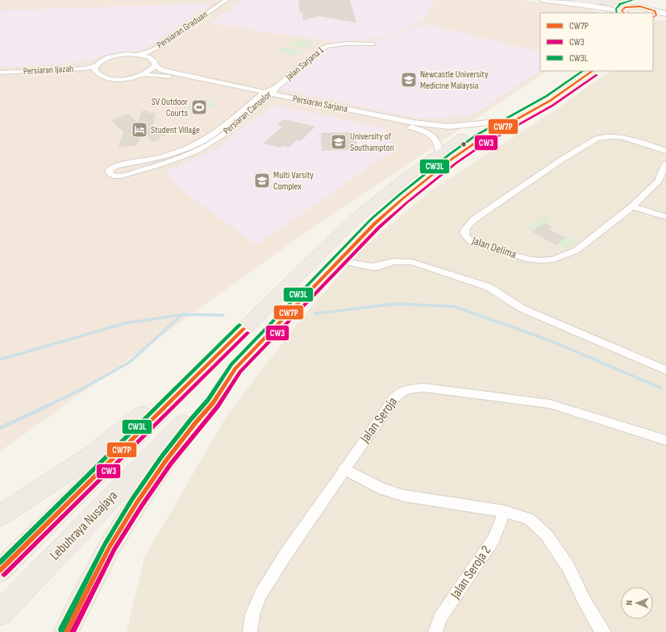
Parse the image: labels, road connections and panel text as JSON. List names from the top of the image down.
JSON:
{
  "streets": {
    "highway": ["Lebuhraya Nusajaya"],
    "street": [
      "Persiaran Graduan",
      "Jalan Sarjana 1",
      "Persiaran Ijazah",
      "Persiaran Sarjana",
      "Persiaran Canselor",
      "Jalan Delima",
      "Jalan Seroja",
      "Jalan Seroja 2"
    ]
  },
  "crossings": [
    ["Persiaran Graduan", "Persiaran Ijazah"],
    ["Jalan Sarjana 1", "Persiaran Canselor"],
    ["Persiaran Sarjana", "Persiaran Canselor"]
  ],
  "places": {
    "school or university": ["Newcastle University Medicine Malaysia", "University of Southampton", "Multi Varsity Complex"],
    "sports": ["SV Outdoor Courts"],
    "hotel": ["Student Village"]
  },
  "lines": ["transit line CW3L", "transit line CW7P", "transit line CW3"],
  "legend": ["CW7P", "CW3", "CW3L"],
  "north": "left"
}
